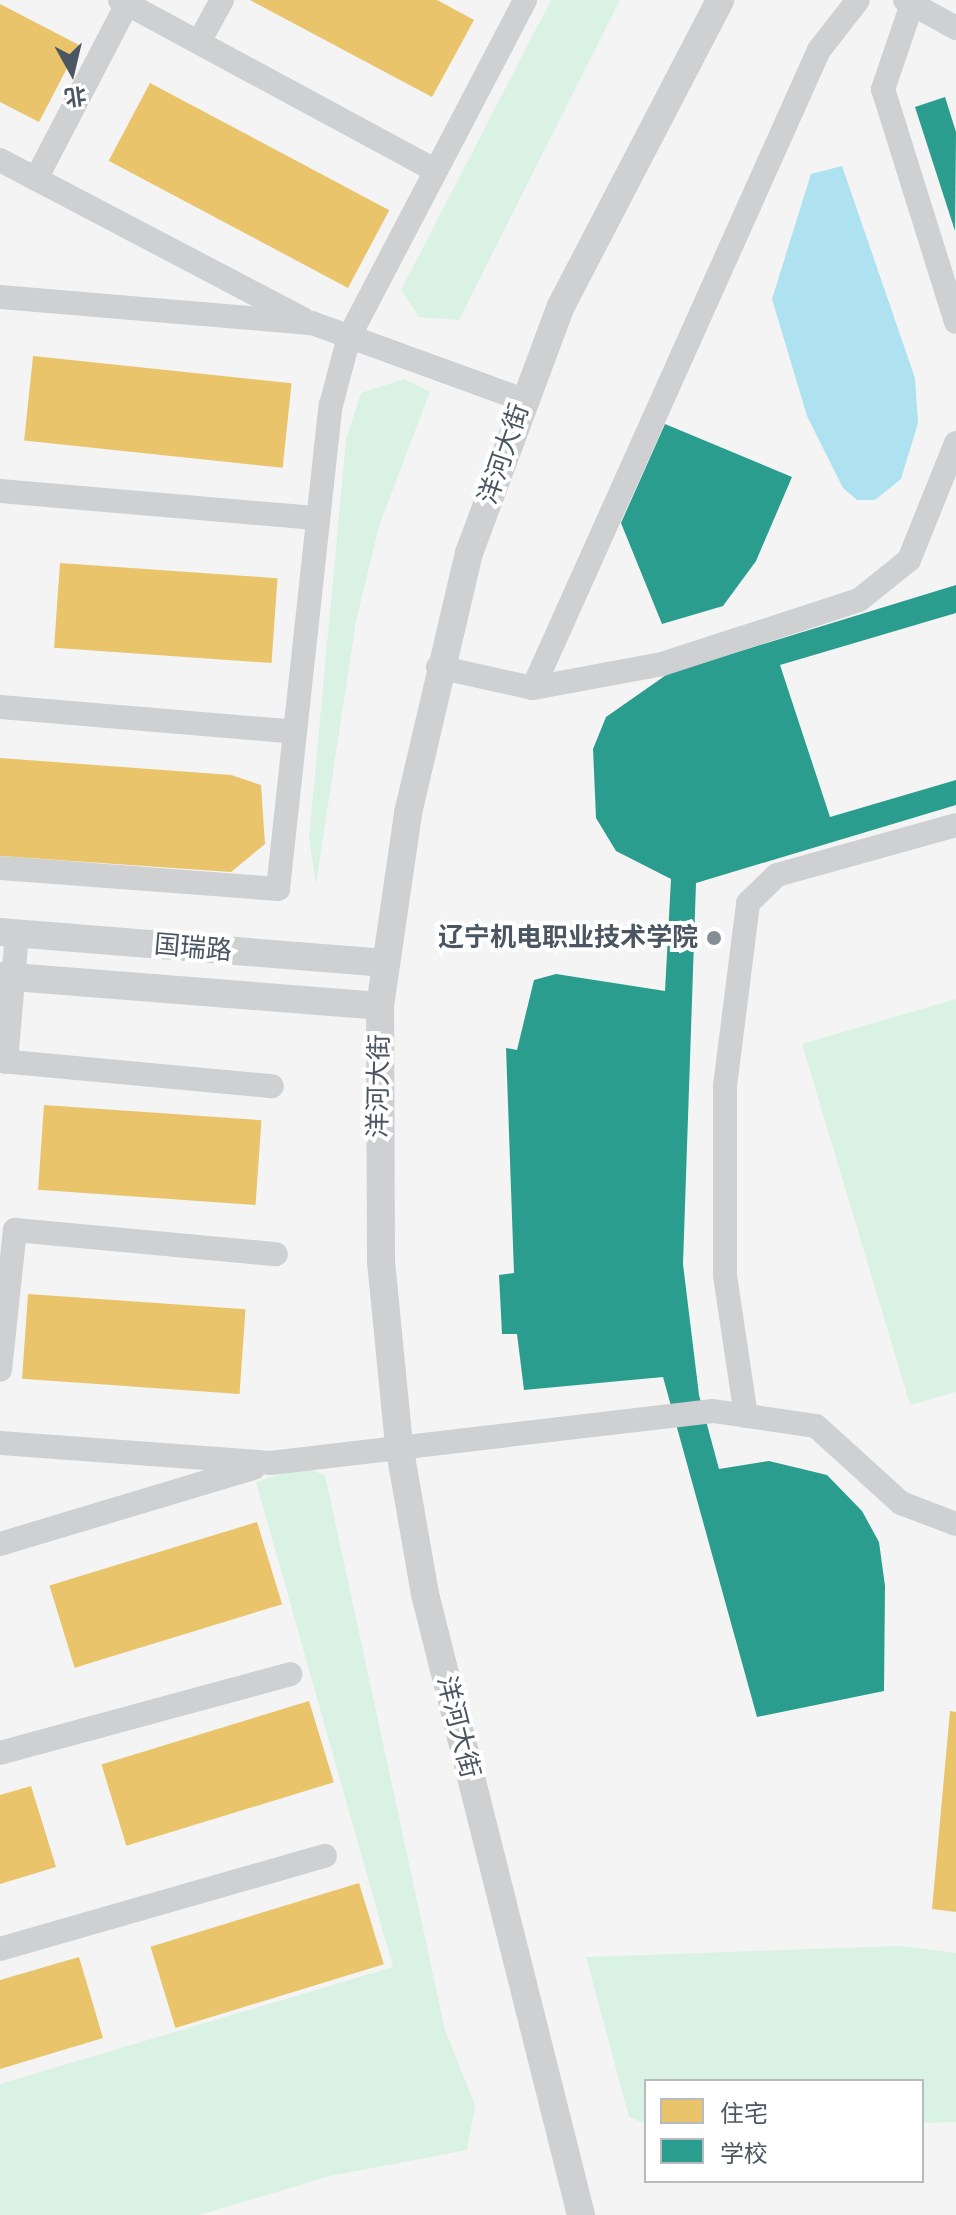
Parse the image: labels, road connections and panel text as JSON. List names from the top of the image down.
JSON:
{
  "streets": {
    "street": ["洋河大街", "国瑞路"]
  },
  "crossings": [
    ["洋河大街", "国瑞路"]
  ],
  "places": ["辽宁机电职业技术学院"],
  "legend": ["住宅", "学校"],
  "north": "bottom"
}
